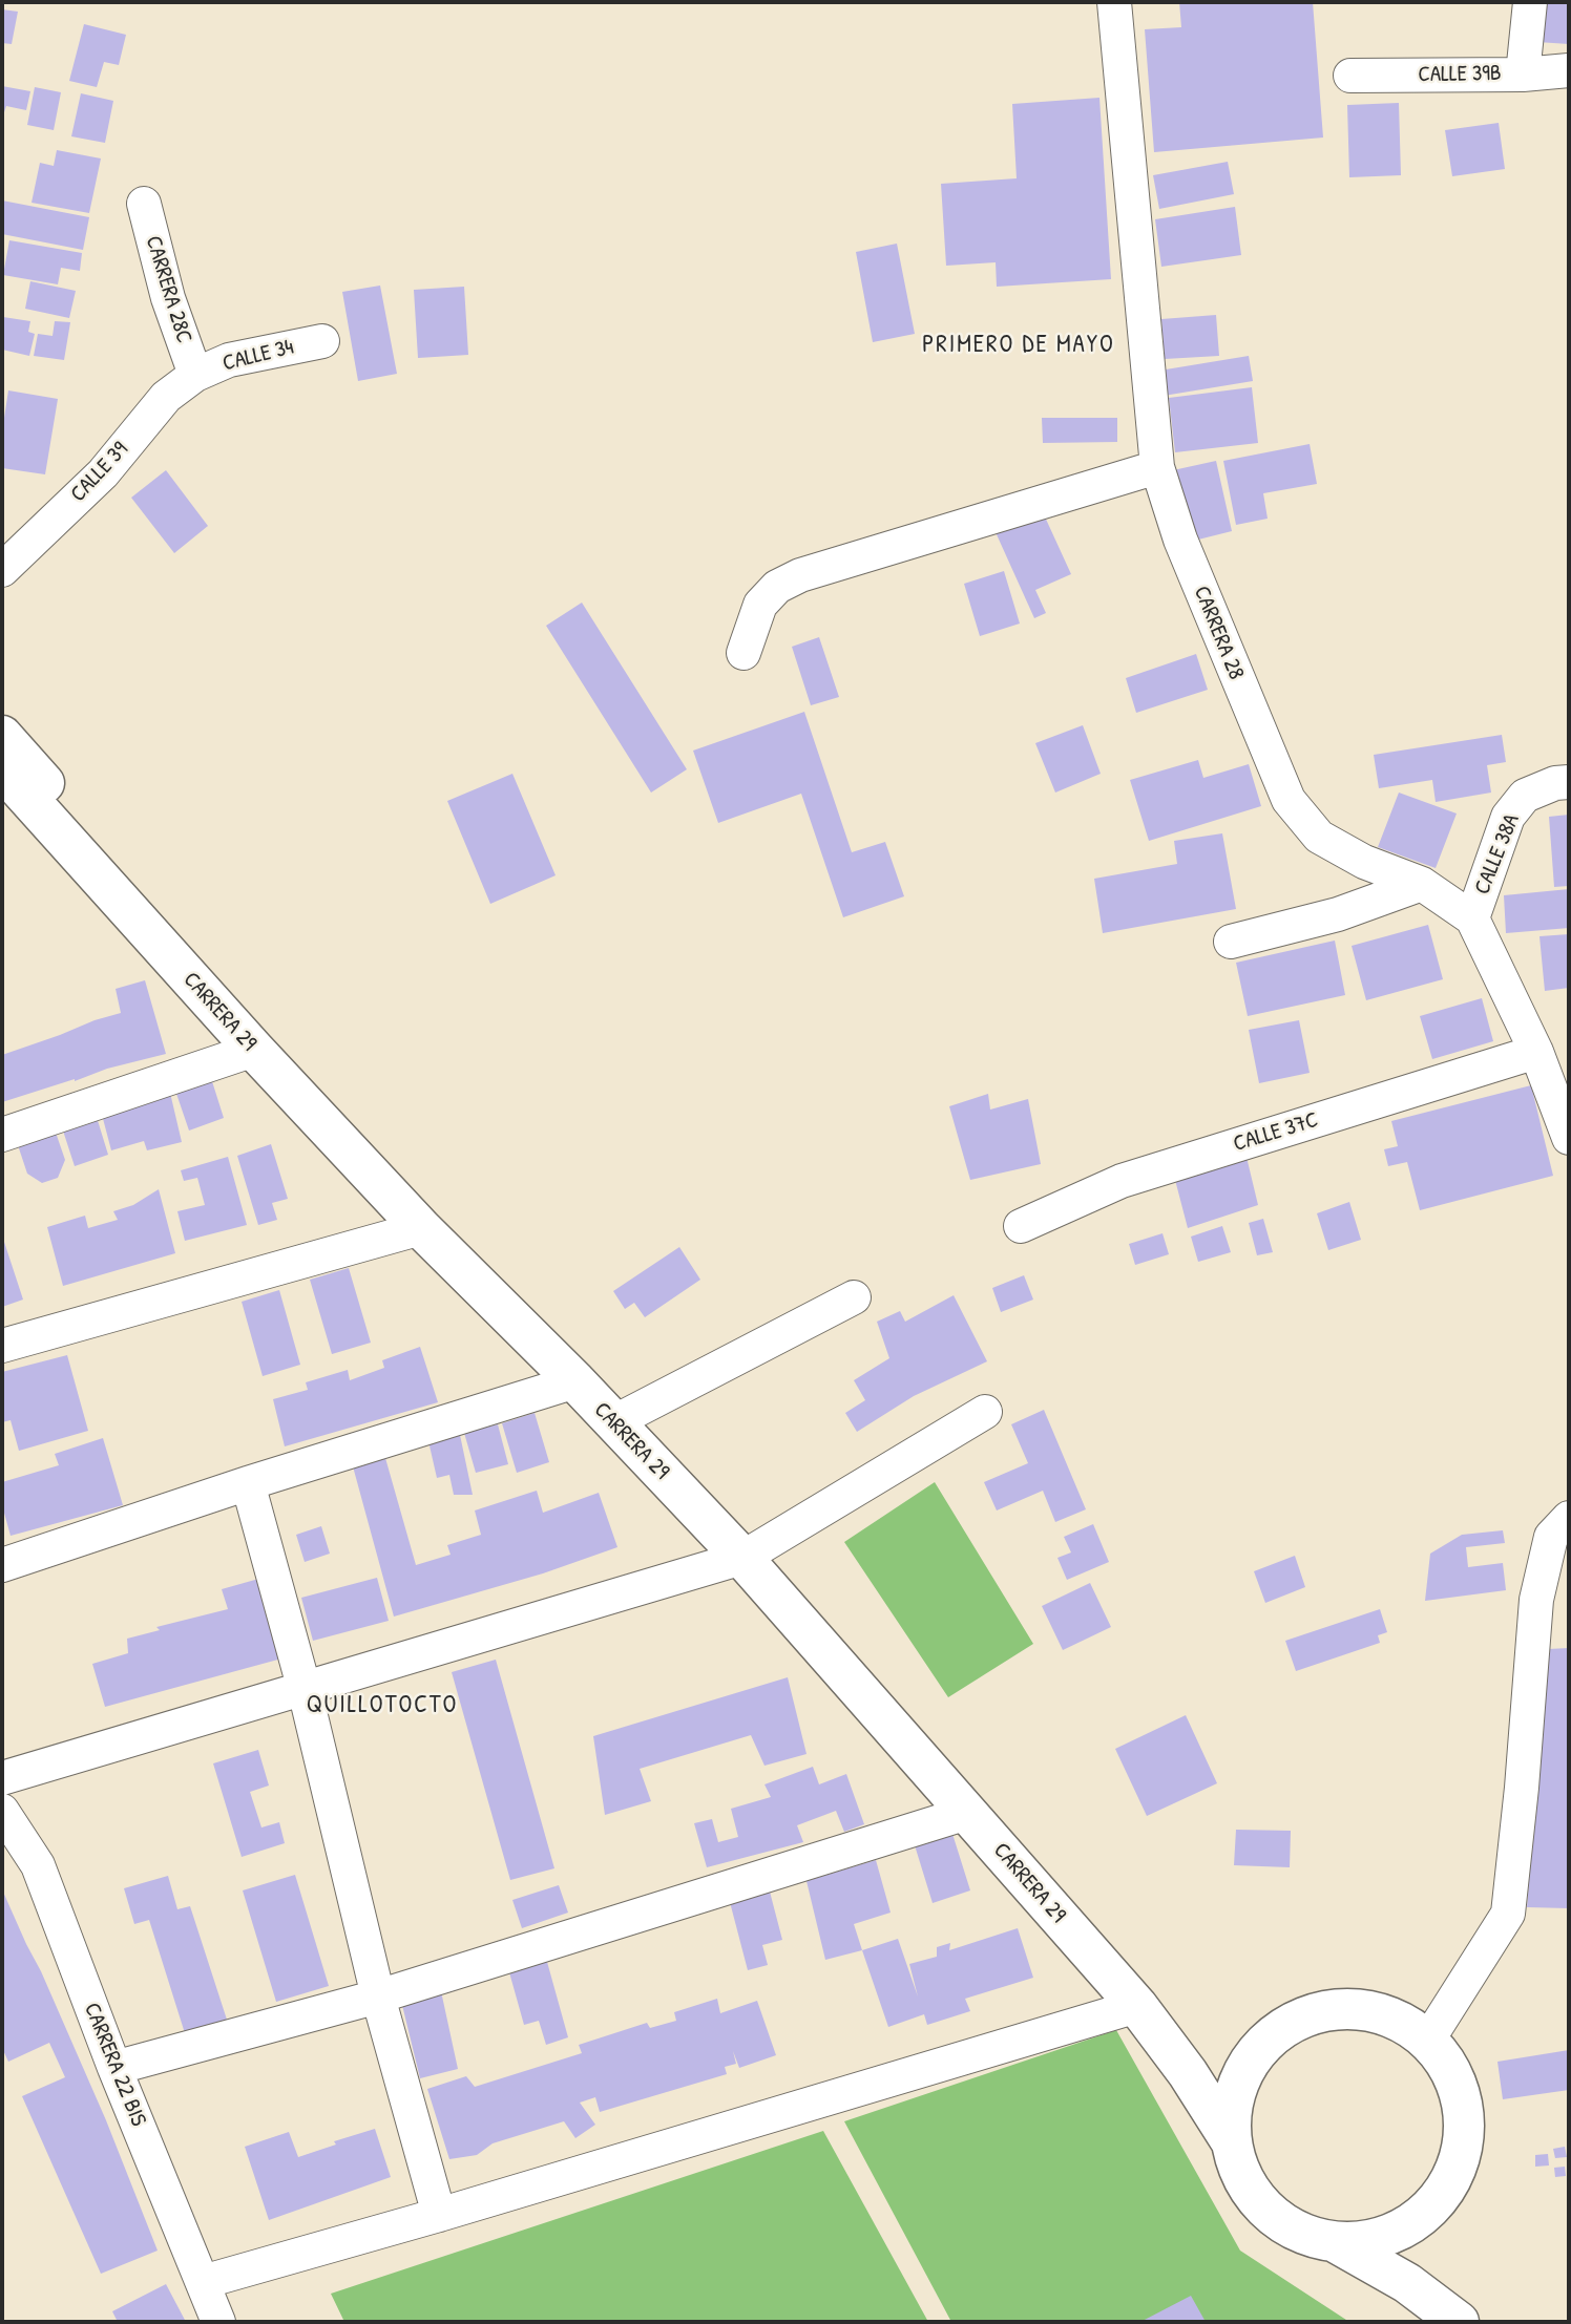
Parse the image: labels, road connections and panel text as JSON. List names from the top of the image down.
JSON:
{
  "streets": {
    "street": [
      "CALLE 39B",
      "CARRERA 28C",
      "CALLE 34",
      "CALLE 39",
      "CARRERA 28",
      "CALLE 38A",
      "CARRERA 29",
      "CALLE 37C",
      "CARRERA 22 BIS"
    ]
  },
  "crossings": [
    ["CARRERA 28C", "CALLE 34"],
    ["CARRERA 28C", "CALLE 39"],
    ["CALLE 34", "CALLE 39"],
    ["CARRERA 28", "CALLE 38A"],
    ["CARRERA 28", "CALLE 37C"]
  ],
  "districts": ["PRIMERO DE MAYO", "QUILLOTOCTO"]
}
